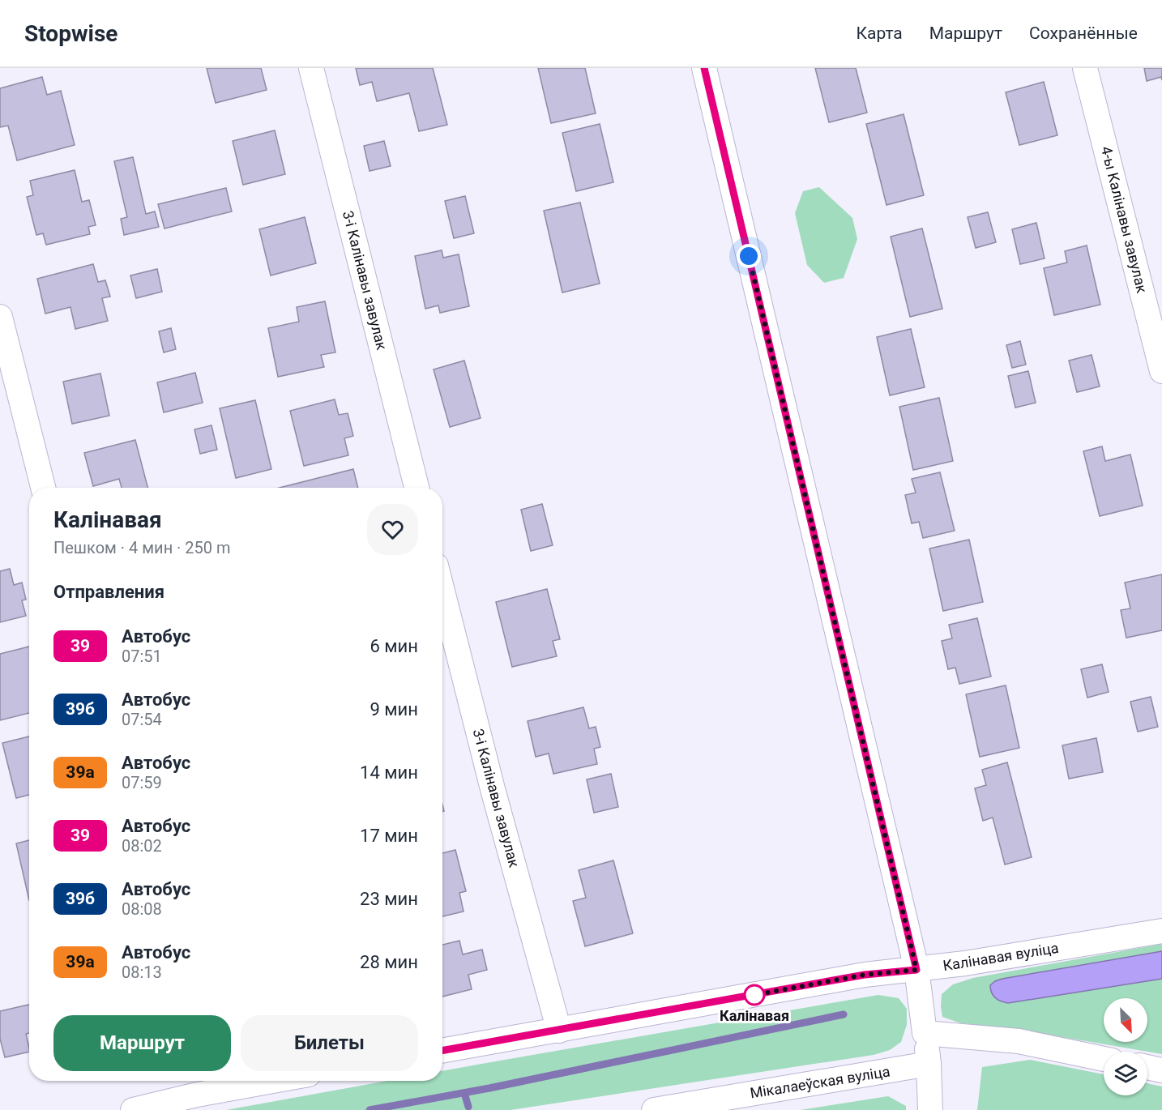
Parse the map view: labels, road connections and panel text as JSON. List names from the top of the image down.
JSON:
{
  "streets": {
    "street": [
      "4-ы Калінавы завулак",
      "3-і Калінавы завулак",
      "Калінавая вуліца",
      "Мікалаеўская вуліца"
    ]
  },
  "crossings": [
    ["3-і Калінавы завулак", "Калінавая вуліца"]
  ],
  "places": ["Калінавая"],
  "lines": ["bus line 39"],
  "north": "bottom right",
  "page": {
    "header": "Stopwise",
    "nav": ["Карта", "Маршрут", "Сохранённые"],
    "heading": [
      ["Калінавая", "Пешком · 4 мин · 250 m"],
      "Отправления"
    ],
    "list": [
      {
        "mark": "39",
        "name": "Автобус",
        "note": "07:51",
        "value": "6 мин"
      },
      {
        "mark": "39б",
        "name": "Автобус",
        "note": "07:54",
        "value": "9 мин"
      },
      {
        "mark": "39а",
        "name": "Автобус",
        "note": "07:59",
        "value": "14 мин"
      },
      {
        "mark": "39",
        "name": "Автобус",
        "note": "08:02",
        "value": "17 мин"
      },
      {
        "mark": "39б",
        "name": "Автобус",
        "note": "08:08",
        "value": "23 мин"
      },
      {
        "mark": "39а",
        "name": "Автобус",
        "note": "08:13",
        "value": "28 мин"
      }
    ],
    "buttons": ["Маршрут", "Билеты"]
  }
}
